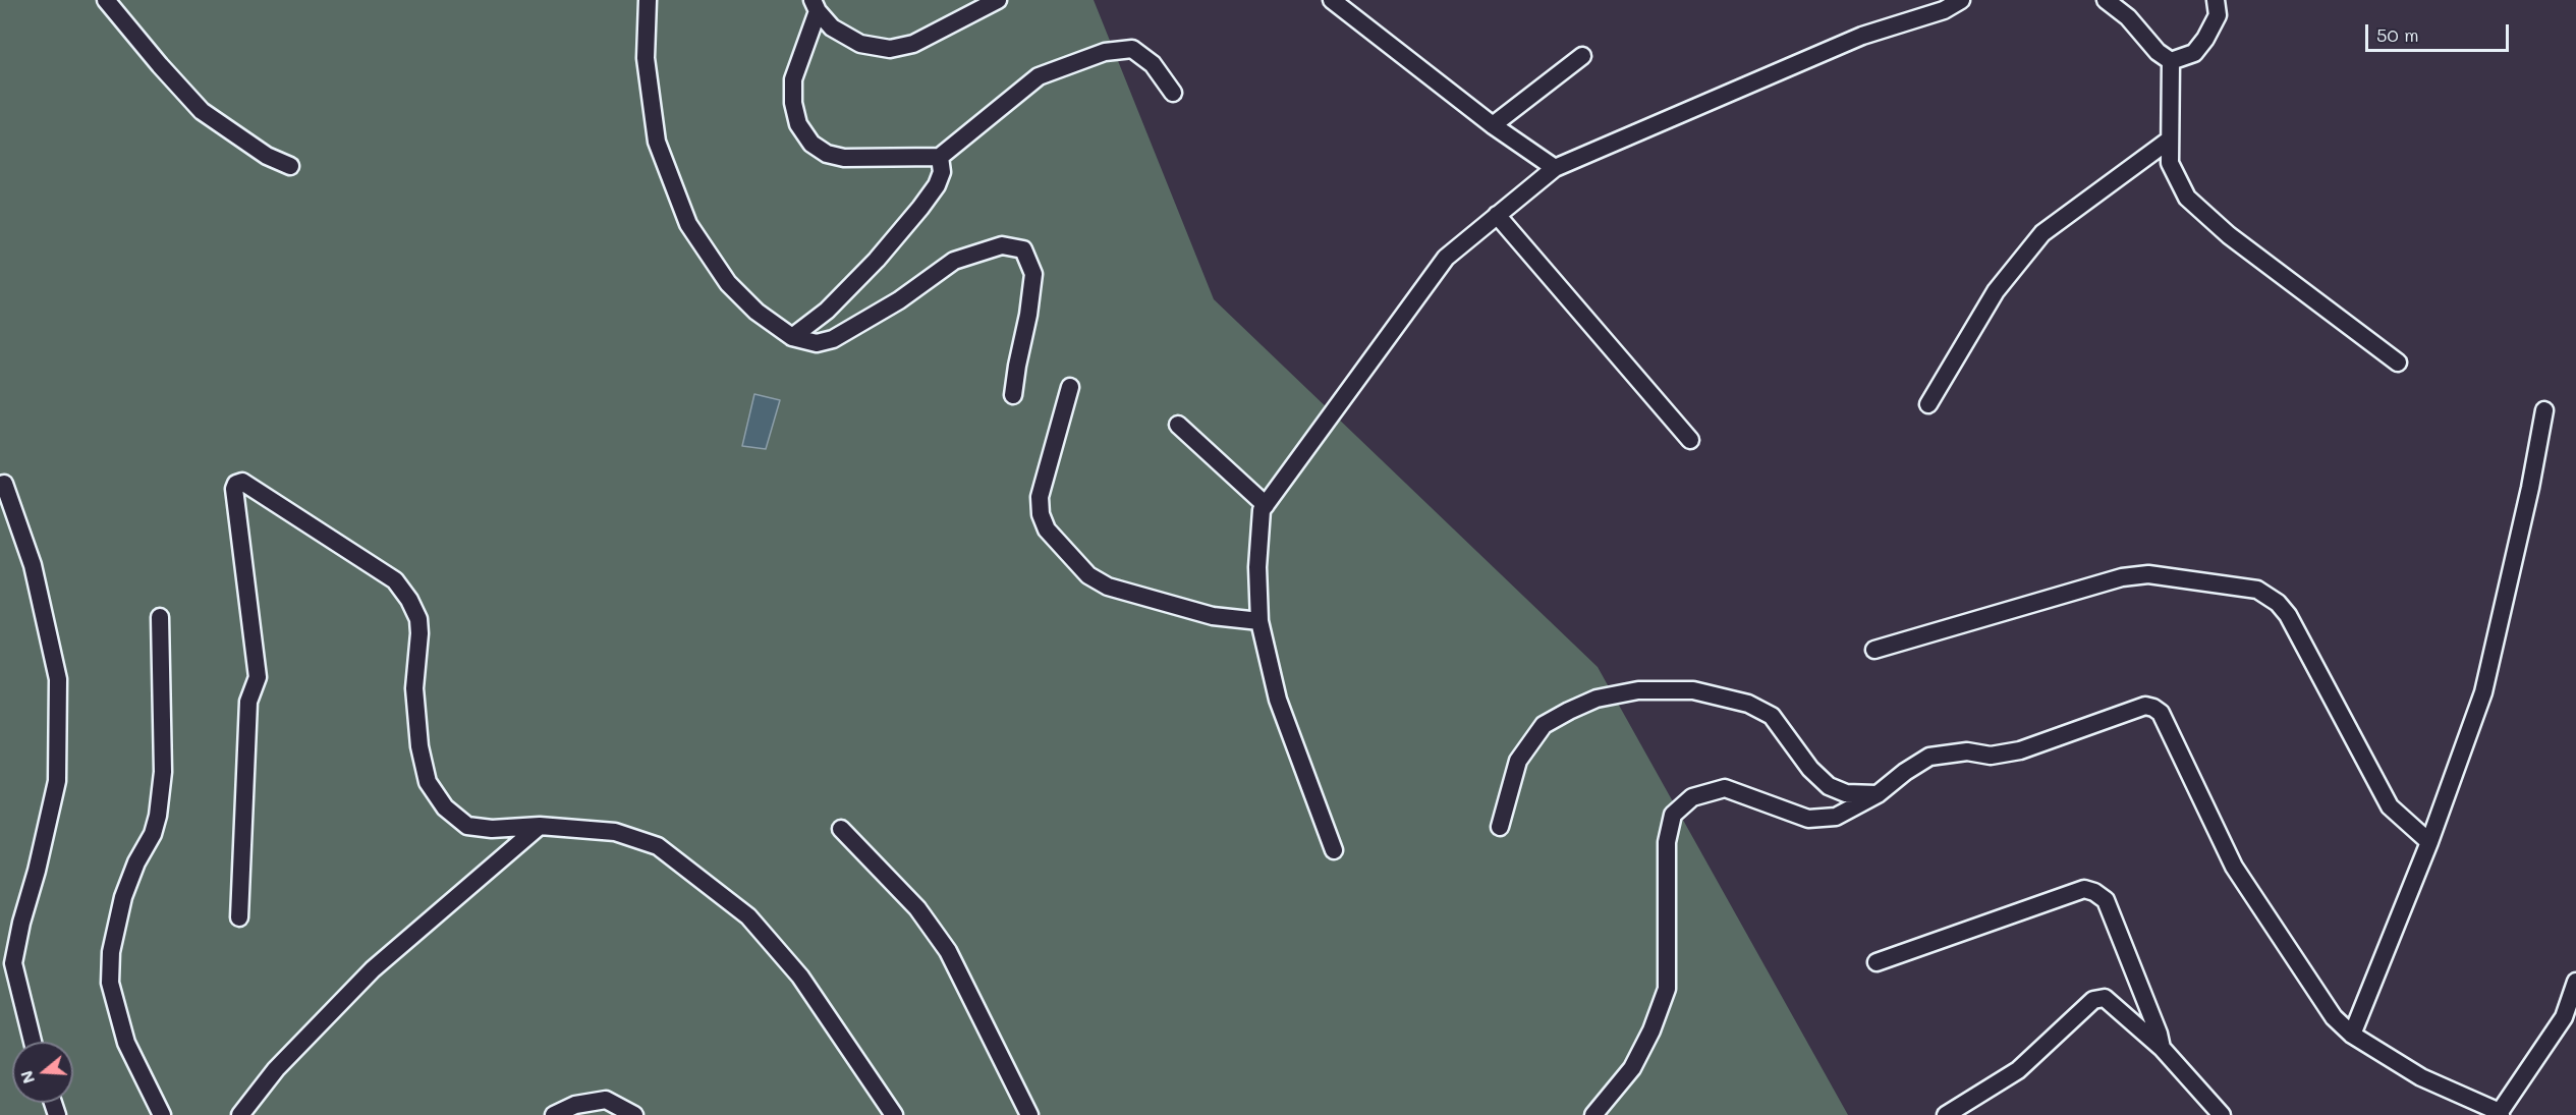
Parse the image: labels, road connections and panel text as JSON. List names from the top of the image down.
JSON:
{
  "scale_bar": "50 m",
  "north": "left"
}
